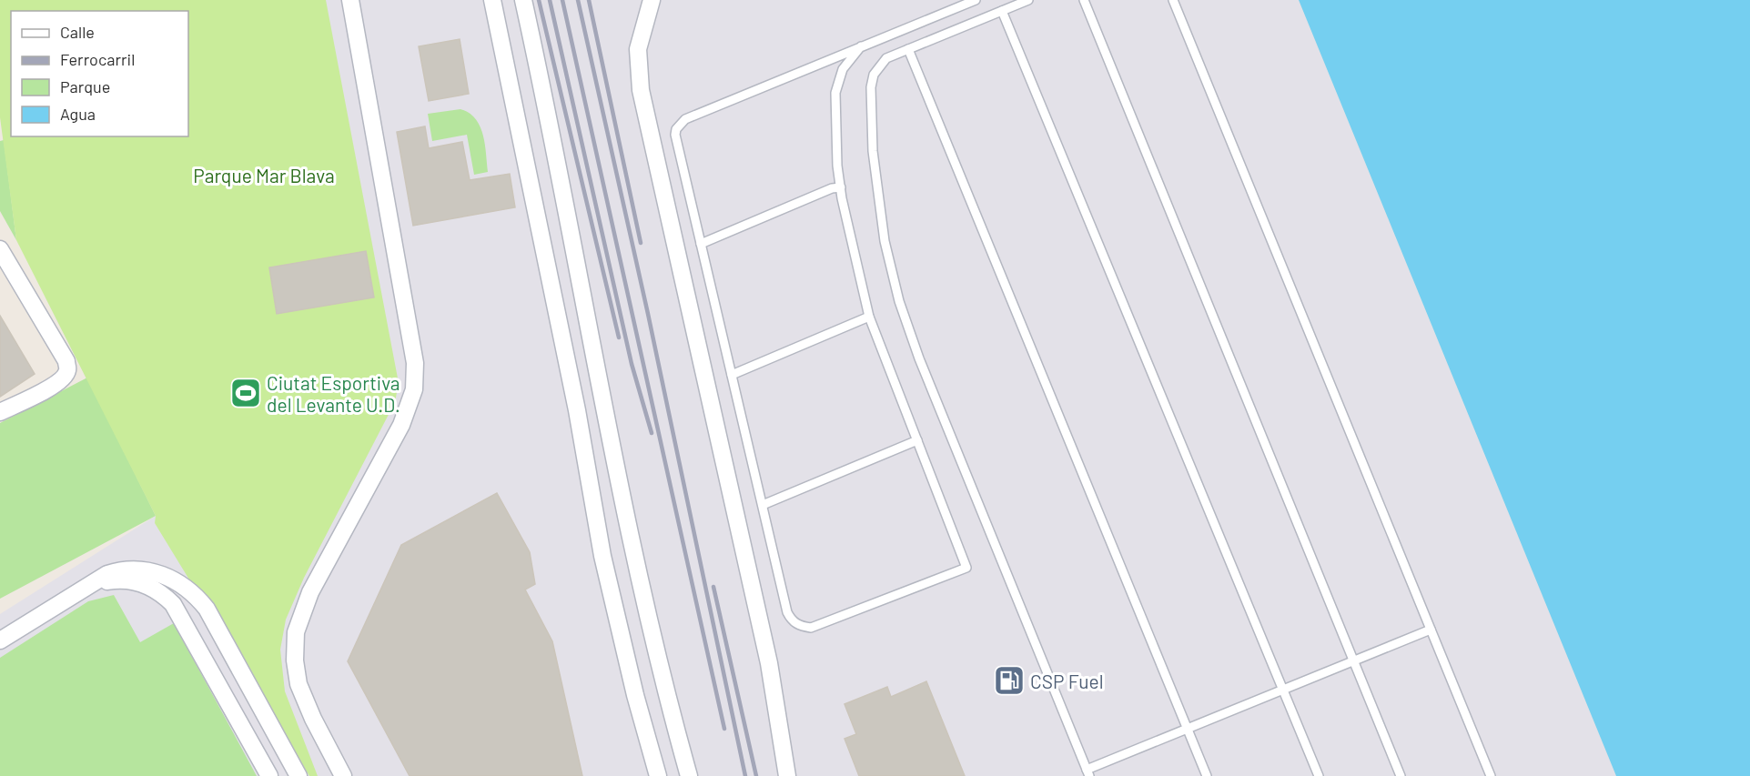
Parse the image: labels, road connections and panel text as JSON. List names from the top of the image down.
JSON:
{
  "parks": ["Parque Mar Blava"],
  "places": {
    "sports": ["Ciutat Esportiva del Levante U.D."],
    "fuel station": ["CSP Fuel"]
  },
  "legend": [
    "Calle",
    "Ferrocarril",
    "Parque",
    "Agua"
  ]
}
